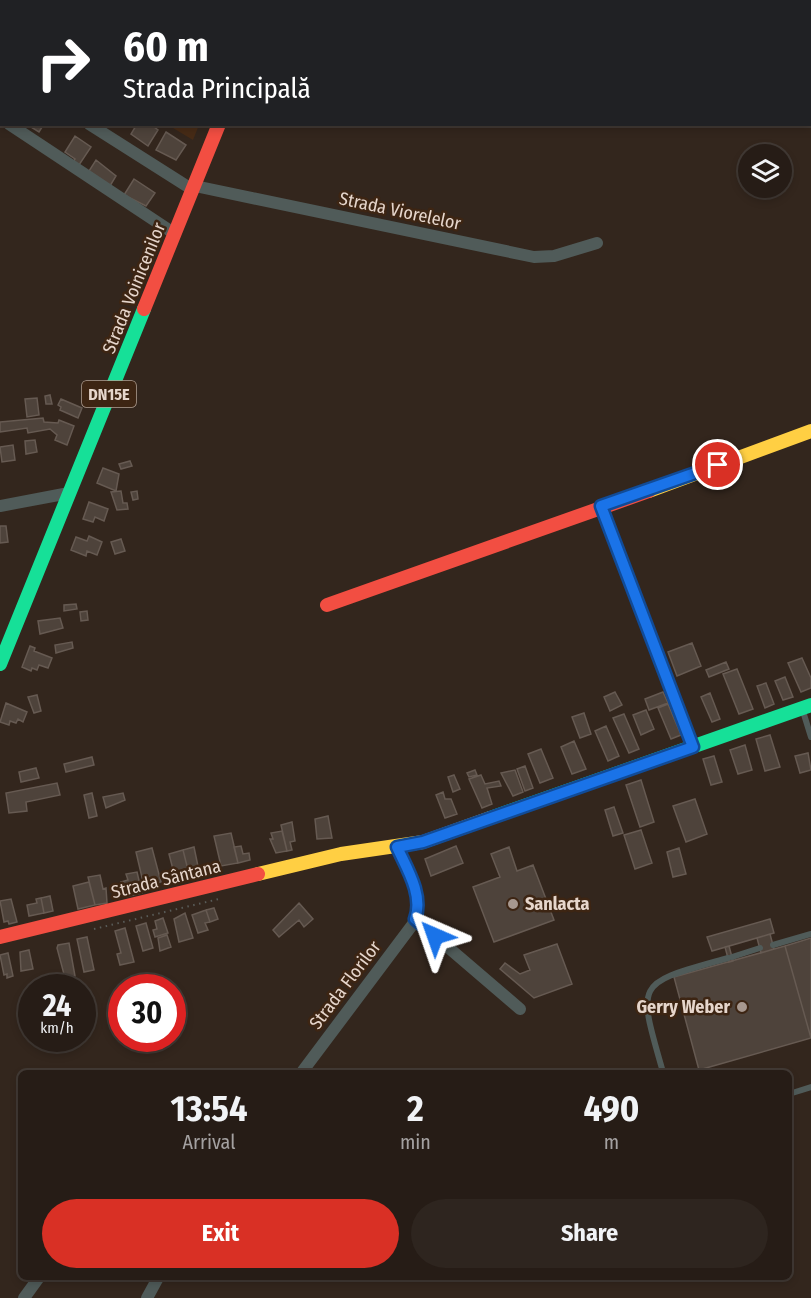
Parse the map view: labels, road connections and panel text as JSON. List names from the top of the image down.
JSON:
{
  "streets": {
    "street": [
      "Strada Viorelelor",
      "Strada Voinicenilor",
      "DN15E",
      "Strada Sântana",
      "Strada Florilor"
    ]
  },
  "crossings": [
    ["Strada Viorelelor", "Strada Voinicenilor"]
  ],
  "places": ["Sanlacta", "Gerry Weber"],
  "page": {
    "turn": ["60 m", "Strada Principală"],
    "speed": "24 km/h",
    "limit": "30",
    "eta": [
      "13:54",
      "Arrival",
      "2",
      "min",
      "490",
      "m"
    ],
    "buttons": ["Exit", "Share"]
  }
}
